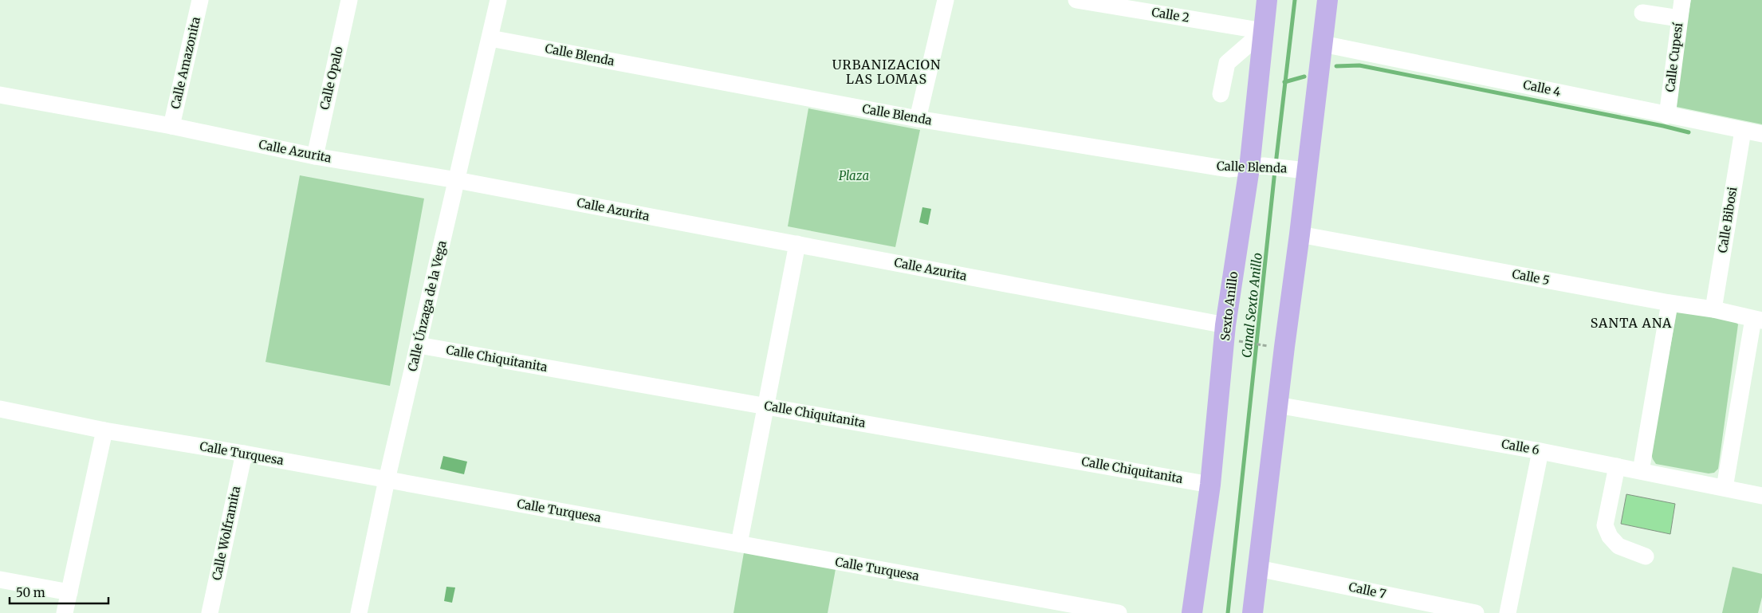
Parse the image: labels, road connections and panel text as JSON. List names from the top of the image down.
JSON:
{
  "streets": {
    "main road": ["Sexto Anillo"],
    "street": [
      "Calle 2",
      "Calle Blenda",
      "Calle Cupesí",
      "Calle Amazonita",
      "Calle Opalo",
      "Calle 4",
      "Calle Azurita",
      "Calle Bibosi",
      "Calle 5",
      "Calle Únzaga de la Vega",
      "Calle Chiquitanita",
      "Calle 6",
      "Calle Turquesa",
      "Calle Wolframita",
      "Calle 7"
    ]
  },
  "crossings": [
    ["Calle 2", "Sexto Anillo"],
    ["Calle Blenda", "Calle Únzaga de la Vega"],
    ["Calle Blenda", "Sexto Anillo"],
    ["Calle Cupesí", "Calle 4"],
    ["Calle Amazonita", "Calle Azurita"],
    ["Calle Opalo", "Calle Azurita"],
    ["Calle 4", "Calle Bibosi"],
    ["Calle Azurita", "Calle Únzaga de la Vega"],
    ["Calle Azurita", "Sexto Anillo"],
    ["Calle Bibosi", "Calle 5"],
    ["Calle Únzaga de la Vega", "Calle Chiquitanita"],
    ["Calle Únzaga de la Vega", "Calle Turquesa"],
    ["Sexto Anillo", "Calle Chiquitanita"],
    ["Calle Turquesa", "Calle Wolframita"]
  ],
  "districts": ["URBANIZACION LAS LOMAS", "SANTA ANA"],
  "water": ["Canal Sexto Anillo"],
  "parks": ["Plaza"],
  "scale_bar": "50 m"
}
